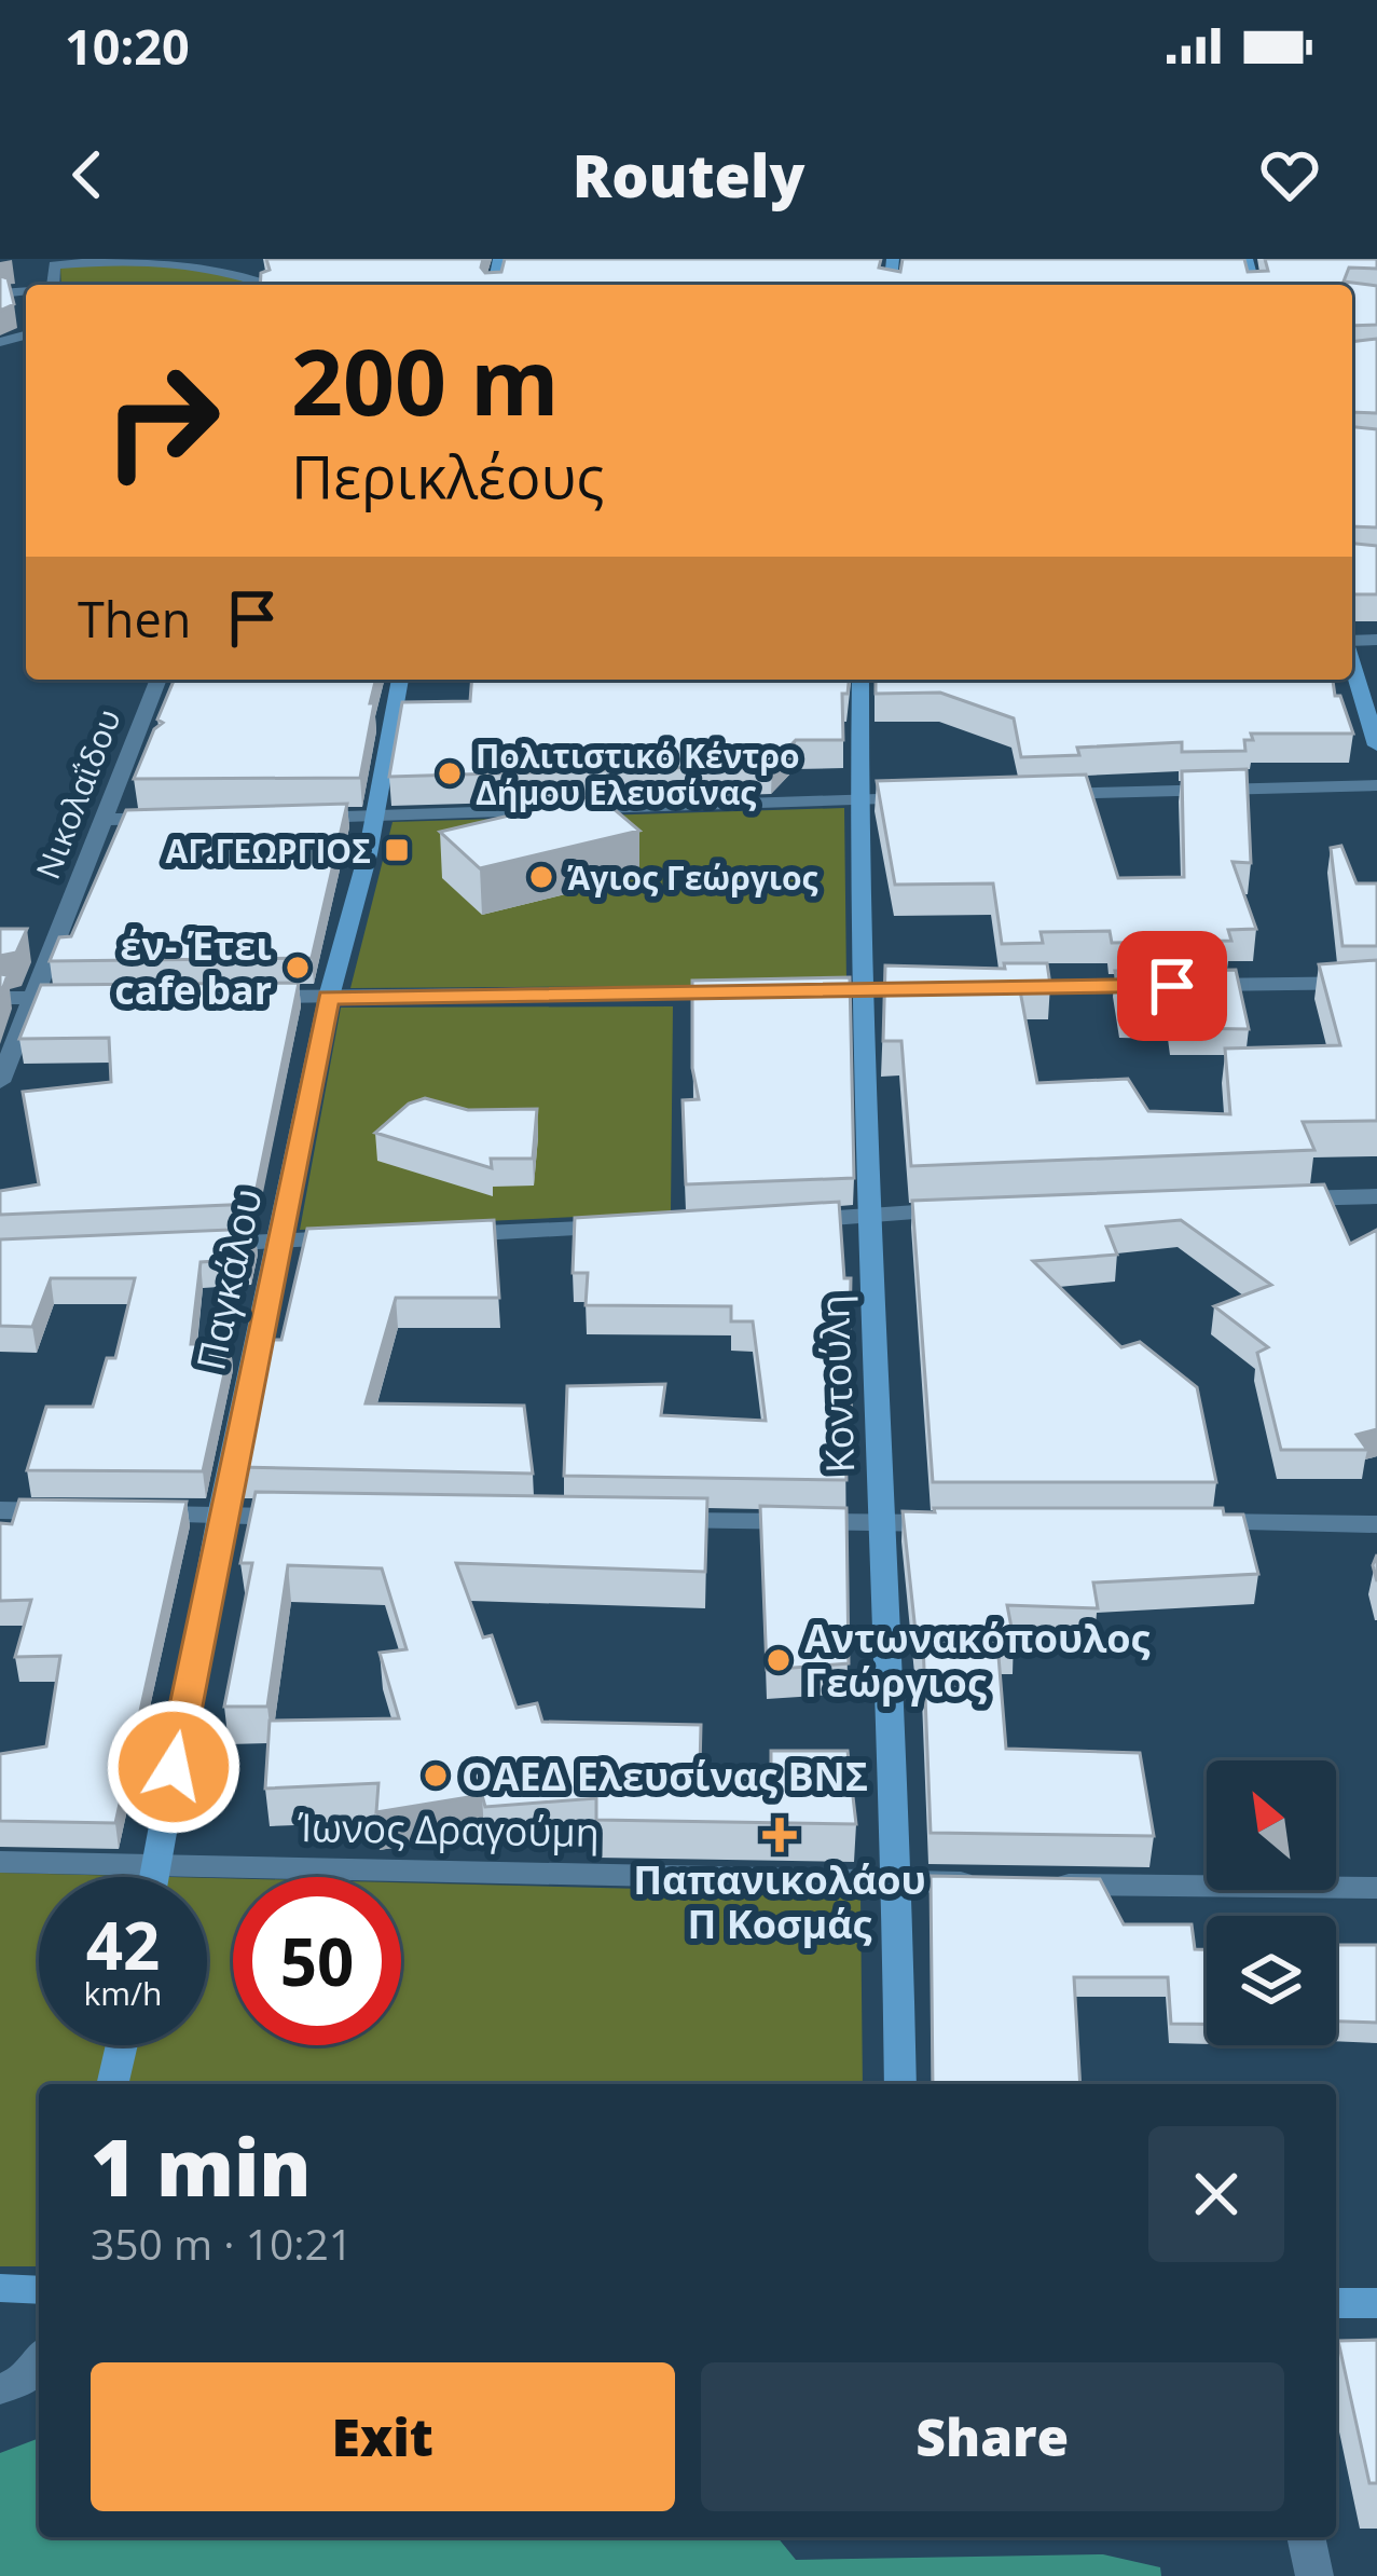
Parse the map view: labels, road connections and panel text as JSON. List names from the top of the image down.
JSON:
{
  "streets": {
    "main road": ["Παγκάλου", "Κοντούλη"],
    "street": ["Νικολαΐδου", "Ίωνος Δραγούμη"]
  },
  "crossings": [
    ["Παγκάλου", "Ίωνος Δραγούμη"],
    ["Κοντούλη", "Ίωνος Δραγούμη"]
  ],
  "places": {
    "other": [
      "Πολιτιστικό Κέντρο Δήμου Ελευσίνας",
      "Άγιος Γεώργιος",
      "έν- Έτει cafe bar",
      "Αντωνακόπουλος Γεώργιος",
      "ΟΑΕΔ Ελευσίνας ΒΝΣ"
    ],
    "transit": ["ΑΓ.ΓΕΩΡΓΙΟΣ"],
    "health": ["Παπανικολάου Π Κοσμάς"]
  },
  "north": "top left",
  "page": {
    "status": "10:20",
    "header": "Routely",
    "turn": ["200 m", "Περικλέους"],
    "then": "Then",
    "speed": "42 km/h",
    "limit": "50",
    "heading": ["1 min", "350 m · 10:21"],
    "buttons": ["Exit", "Share"]
  }
}
